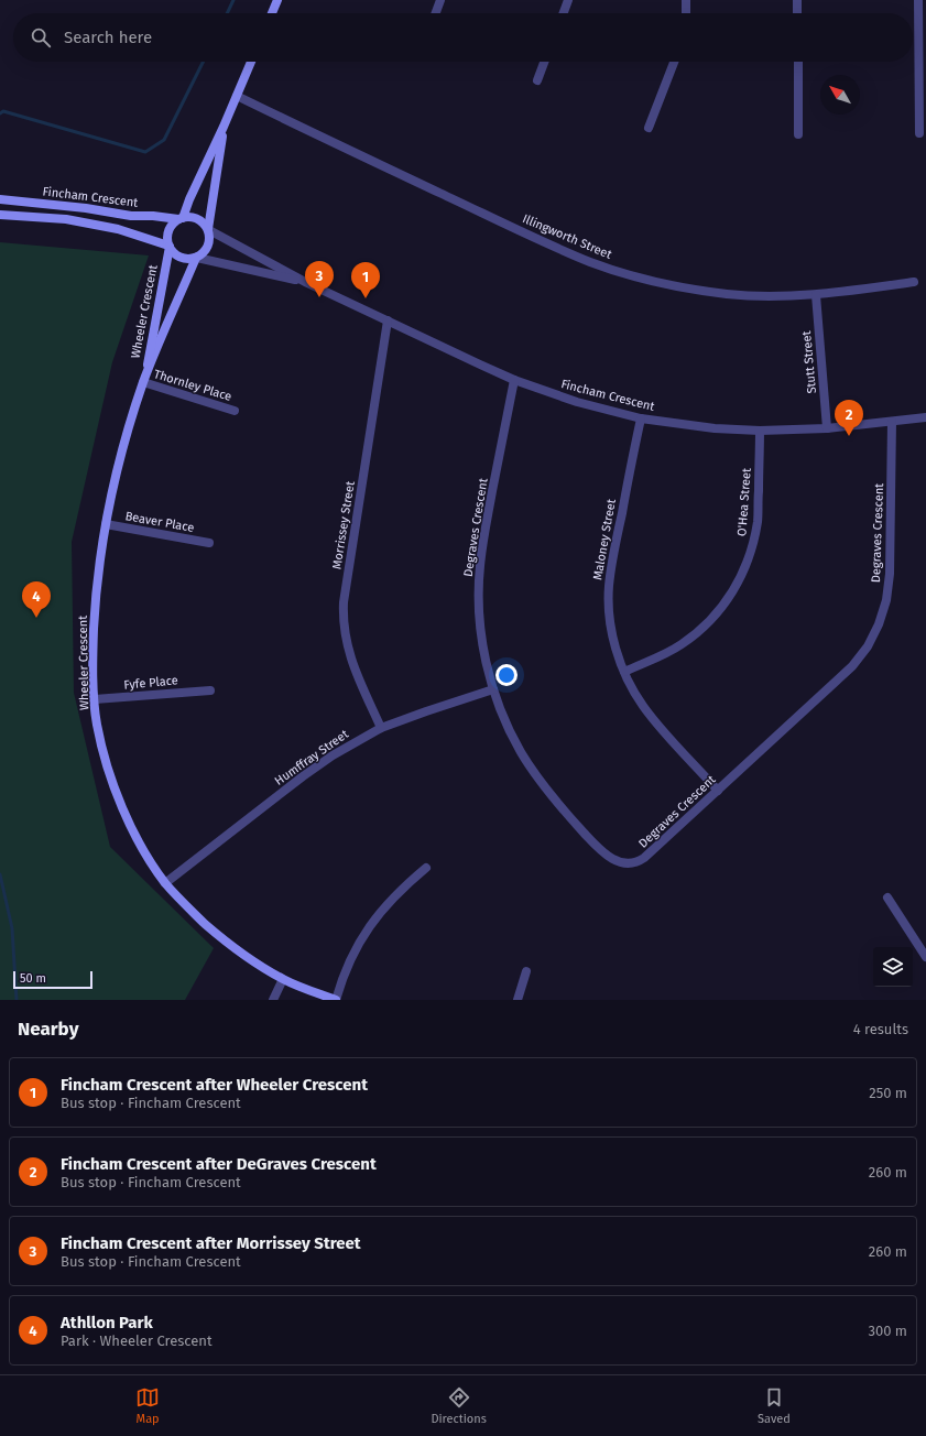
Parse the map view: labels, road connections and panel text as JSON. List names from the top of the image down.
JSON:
{
  "streets": {
    "street": [
      "Fincham Crescent",
      "Illingworth Street",
      "Wheeler Crescent",
      "Stutt Street",
      "Thornley Place",
      "O'Hea Street",
      "Beaver Place",
      "Morrissey Street",
      "Degraves Crescent",
      "Maloney Street",
      "Fyfe Place",
      "Humffray Street"
    ]
  },
  "crossings": [
    ["Fincham Crescent", "Wheeler Crescent"],
    ["Fincham Crescent", "Stutt Street"],
    ["Fincham Crescent", "O'Hea Street"],
    ["Fincham Crescent", "Morrissey Street"],
    ["Fincham Crescent", "Degraves Crescent"],
    ["Fincham Crescent", "Maloney Street"],
    ["Illingworth Street", "Stutt Street"],
    ["Wheeler Crescent", "Thornley Place"],
    ["Wheeler Crescent", "Beaver Place"],
    ["Wheeler Crescent", "Fyfe Place"],
    ["Wheeler Crescent", "Humffray Street"],
    ["O'Hea Street", "Maloney Street"],
    ["Morrissey Street", "Humffray Street"],
    ["Degraves Crescent", "Maloney Street"],
    ["Degraves Crescent", "Humffray Street"]
  ],
  "scale_bar": "50 m",
  "north": "top left",
  "page": {
    "search": "Search here",
    "pins": [
      "3",
      "1",
      "2",
      "4"
    ],
    "scale": "50 m",
    "heading": ["Nearby", "4 results"],
    "list": [
      {
        "mark": "1",
        "name": "Fincham Crescent after Wheeler Crescent",
        "note": "Bus stop · Fincham Crescent",
        "value": "250 m"
      },
      {
        "mark": "2",
        "name": "Fincham Crescent after DeGraves Crescent",
        "note": "Bus stop · Fincham Crescent",
        "value": "260 m"
      },
      {
        "mark": "3",
        "name": "Fincham Crescent after Morrissey Street",
        "note": "Bus stop · Fincham Crescent",
        "value": "260 m"
      },
      {
        "mark": "4",
        "name": "Athllon Park",
        "note": "Park · Wheeler Crescent",
        "value": "300 m"
      }
    ],
    "nav": ["Map", "Directions", "Saved"]
  }
}
